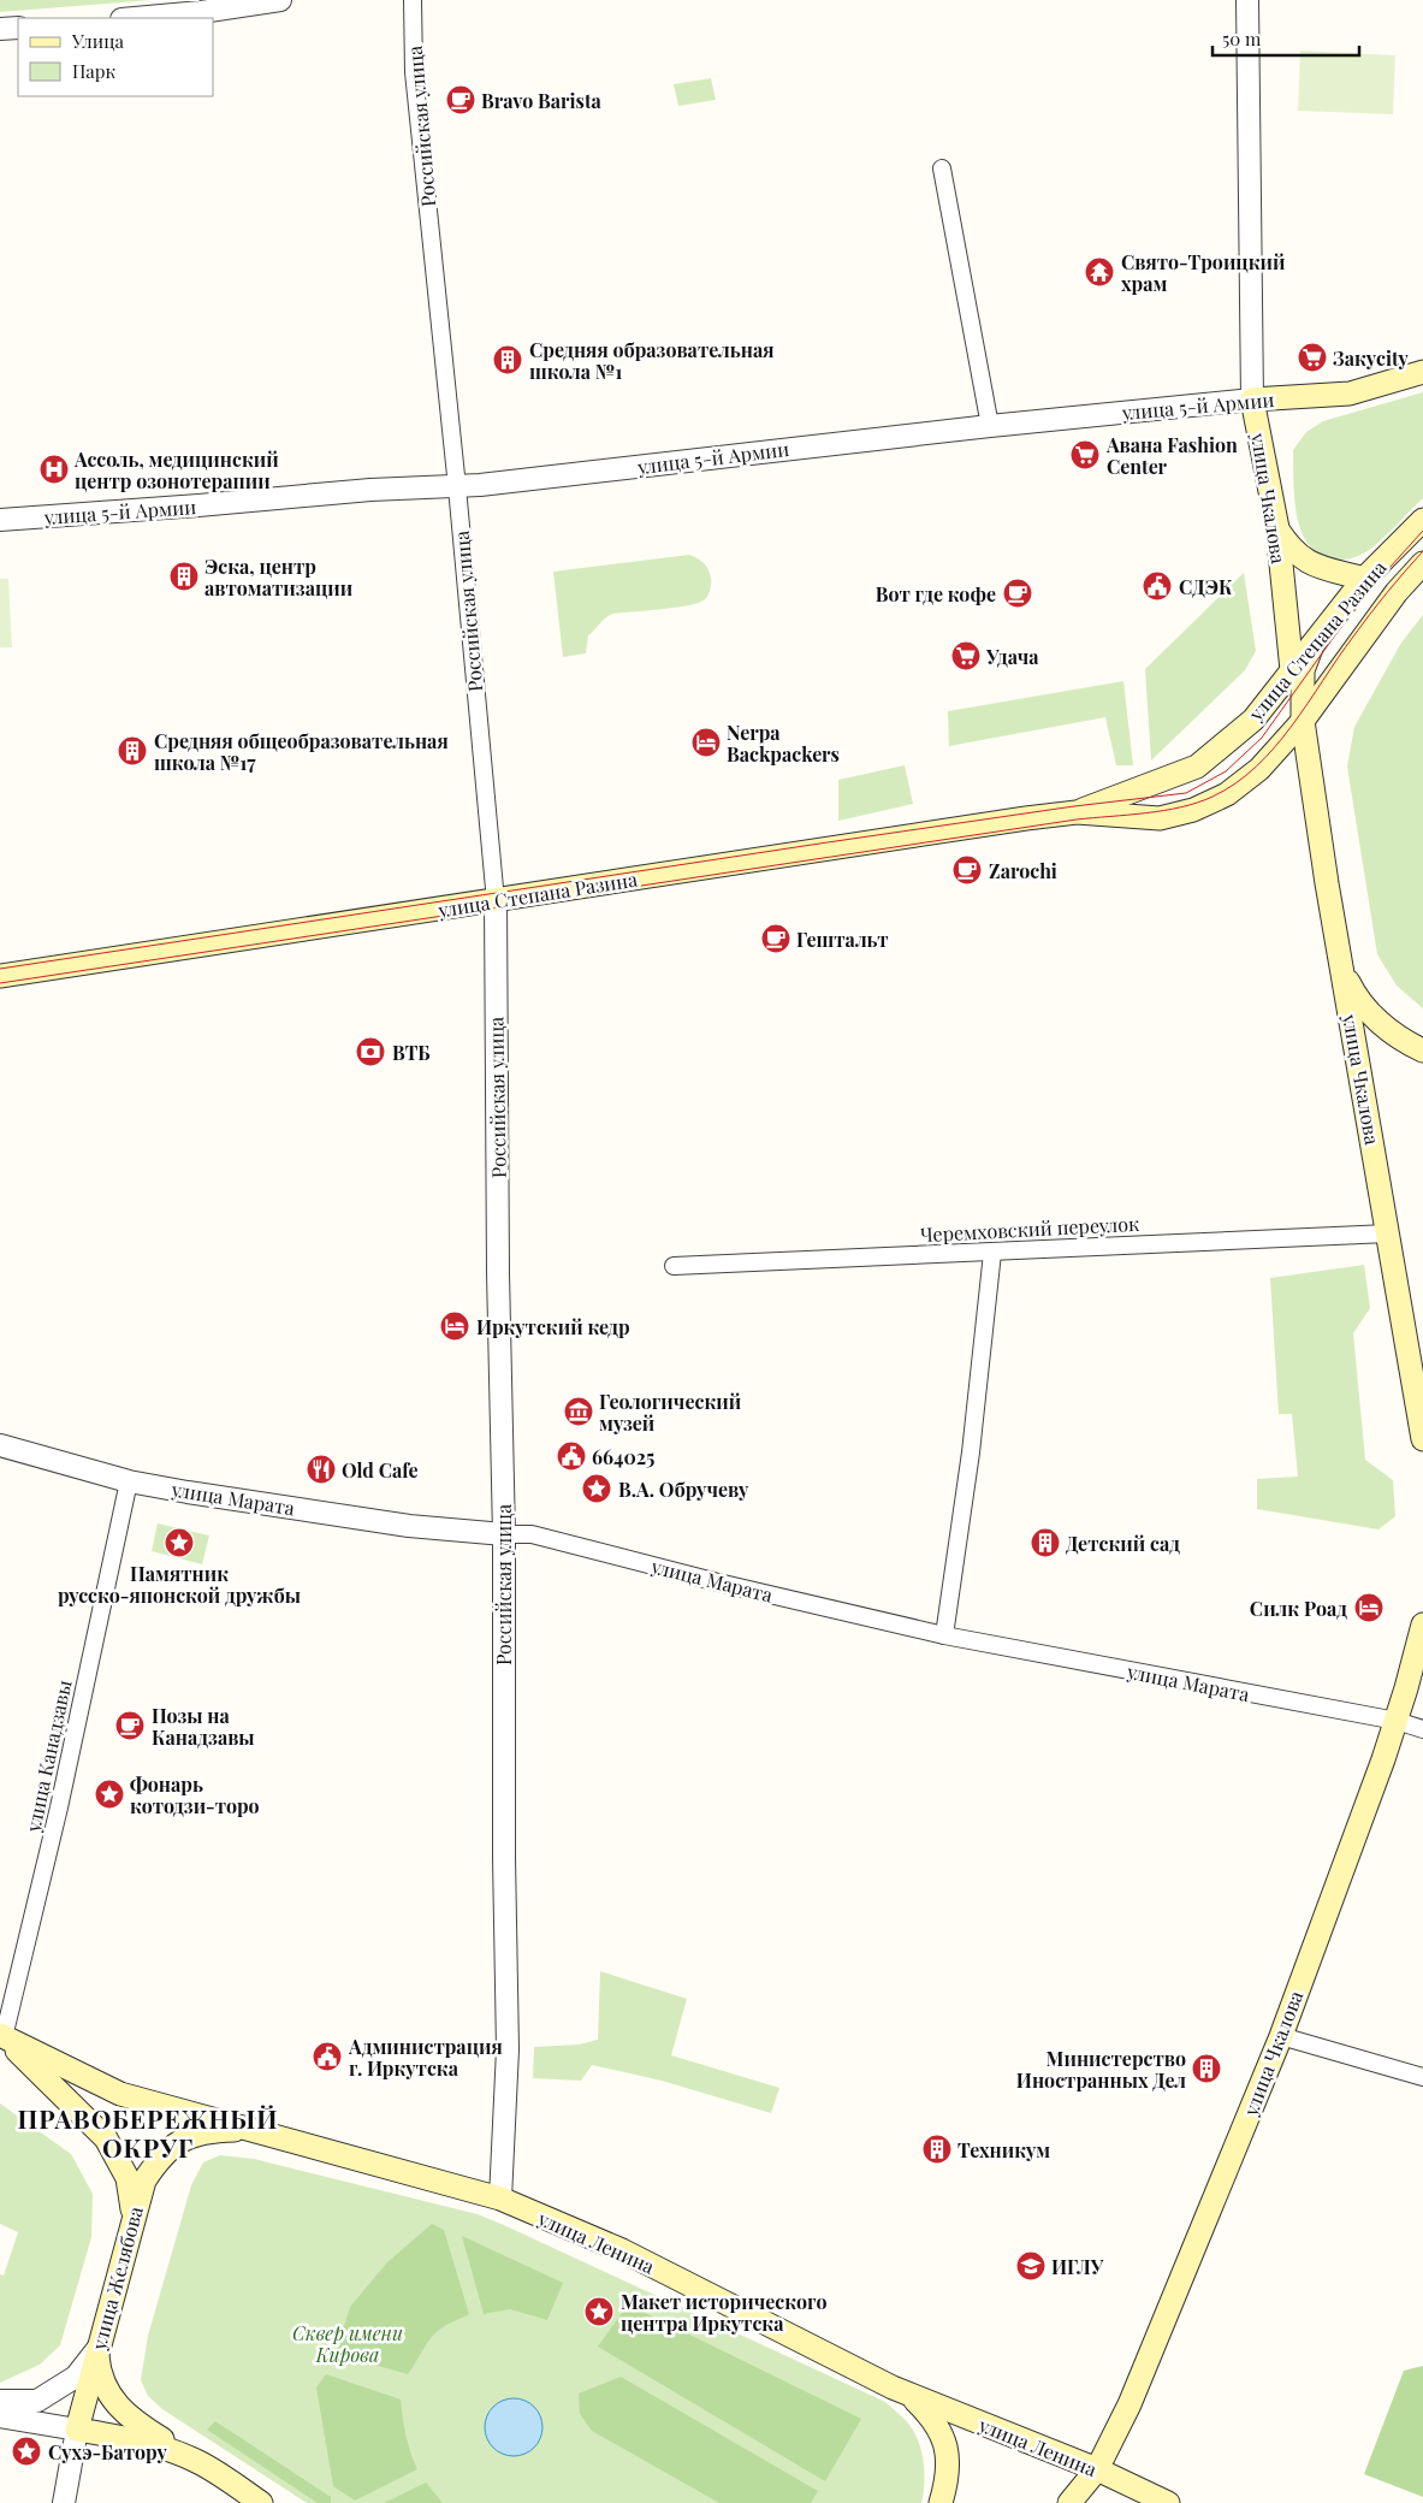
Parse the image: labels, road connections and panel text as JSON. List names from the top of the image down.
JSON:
{
  "streets": {
    "main road": [
      "улица 5-й Армии",
      "улица Чкалова",
      "улица Степана Разина",
      "улица Ленина",
      "улица Желябова"
    ],
    "street": [
      "Российская улица",
      "Черемховский переулок",
      "улица Марата",
      "улица Канадзавы"
    ]
  },
  "crossings": [
    ["Российская улица", "улица 5-й Армии"],
    ["Российская улица", "улица Степана Разина"],
    ["Российская улица", "улица Марата"],
    ["Российская улица", "улица Ленина"],
    ["улица 5-й Армии", "улица Чкалова"],
    ["улица Чкалова", "улица Степана Разина"],
    ["улица Чкалова", "Черемховский переулок"],
    ["улица Чкалова", "улица Марата"],
    ["улица Чкалова", "улица Ленина"],
    ["улица Марата", "улица Канадзавы"],
    ["улица Канадзавы", "улица Ленина"],
    ["улица Ленина", "улица Желябова"]
  ],
  "districts": ["ПРАВОБЕРЕЖНЫЙ ОКРУГ"],
  "parks": ["Сквер имени Кирова"],
  "places": {
    "cafe": [
      "Bravo Barista",
      "Вот где кофе",
      "Zarochi",
      "Гештальт",
      "Позы на Канадзавы"
    ],
    "temple": ["Свято-Троицкий храм"],
    "supermarket": ["Закуcity", "Авана Fashion Center", "Удача"],
    "building": [
      "Средняя образовательная школа №1",
      "Эска, центр автоматизации",
      "Средняя общеобразовательная школа №17",
      "Детский сад",
      "Министерство Иностранных Дел",
      "Техникум"
    ],
    "hospital": ["Ассоль, медицинский центр озонотерапии"],
    "public building": ["СДЭК", "664025", "Администрация г. Иркутска"],
    "hotel": ["Nerpa Backpackers", "Иркутский кедр", "Силк Роад"],
    "bank": ["ВТБ"],
    "museum": ["Геологический музей"],
    "restaurant": ["Old Cafe"],
    "place": [
      "В.А. Обручеву",
      "Памятник русско-японской дружбы",
      "Фонарь котодзи-торо",
      "Макет исторического центра Иркутска",
      "Сухэ-Батору"
    ],
    "school or university": ["ИГЛУ"]
  },
  "legend": ["Улица", "Парк"],
  "scale_bar": "50 m"
}
